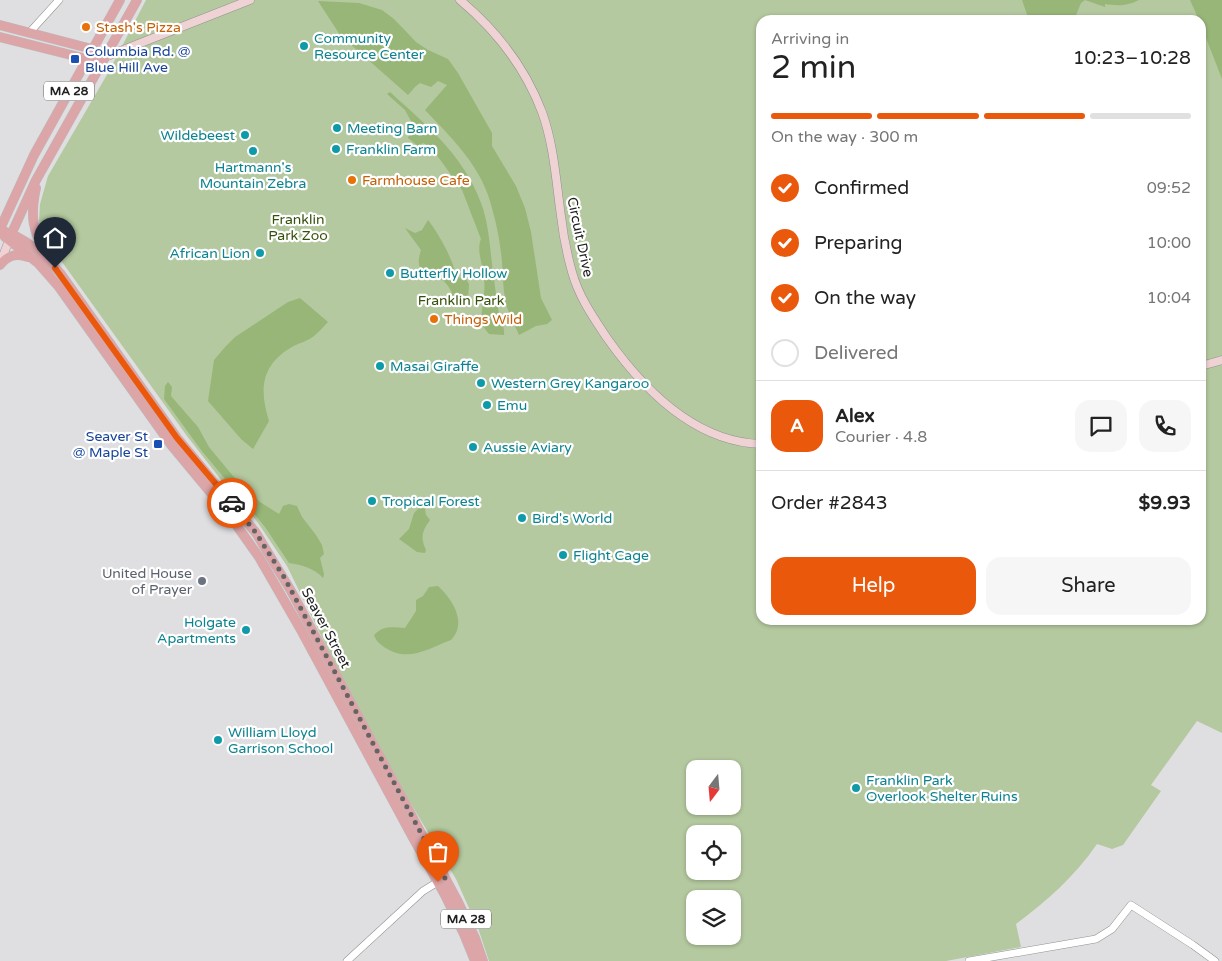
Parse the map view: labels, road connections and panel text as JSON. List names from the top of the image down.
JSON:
{
  "streets": {
    "main road": ["MA 28", "Circuit Drive", "Seaver Street"]
  },
  "crossings": [
    ["MA 28", "Seaver Street"]
  ],
  "parks": ["Franklin Park Zoo", "Franklin Park"],
  "places": {
    "other": [
      "Stash's Pizza",
      "Community Resource Center",
      "Meeting Barn",
      "Wildebeest",
      "Franklin Farm",
      "Hartmann's Mountain Zebra",
      "Farmhouse Cafe",
      "African Lion",
      "Butterfly Hollow",
      "Things Wild",
      "Masai Giraffe",
      "Western Grey Kangaroo",
      "Emu",
      "Aussie Aviary",
      "Tropical Forest",
      "Bird's World",
      "Flight Cage",
      "United House of Prayer",
      "Holgate Apartments",
      "William Lloyd Garrison School",
      "Franklin Park Overlook Shelter Ruins"
    ],
    "transit": ["Columbia Rd. @ Blue Hill Ave", "Seaver St @ Maple St"]
  },
  "north": "bottom",
  "page": {
    "heading": ["2 min", "Arriving in", "10:23–10:28"],
    "panel": [
      "Alex",
      "Courier · 4.8",
      "Order #2843",
      "$9.93"
    ],
    "bar": "On the way · 300 m",
    "list": [
      ["Confirmed", "09:52"],
      ["Preparing", "10:00"],
      ["On the way", "10:04"],
      "Delivered"
    ],
    "round": "A",
    "buttons": ["Help", "Share"]
  }
}
